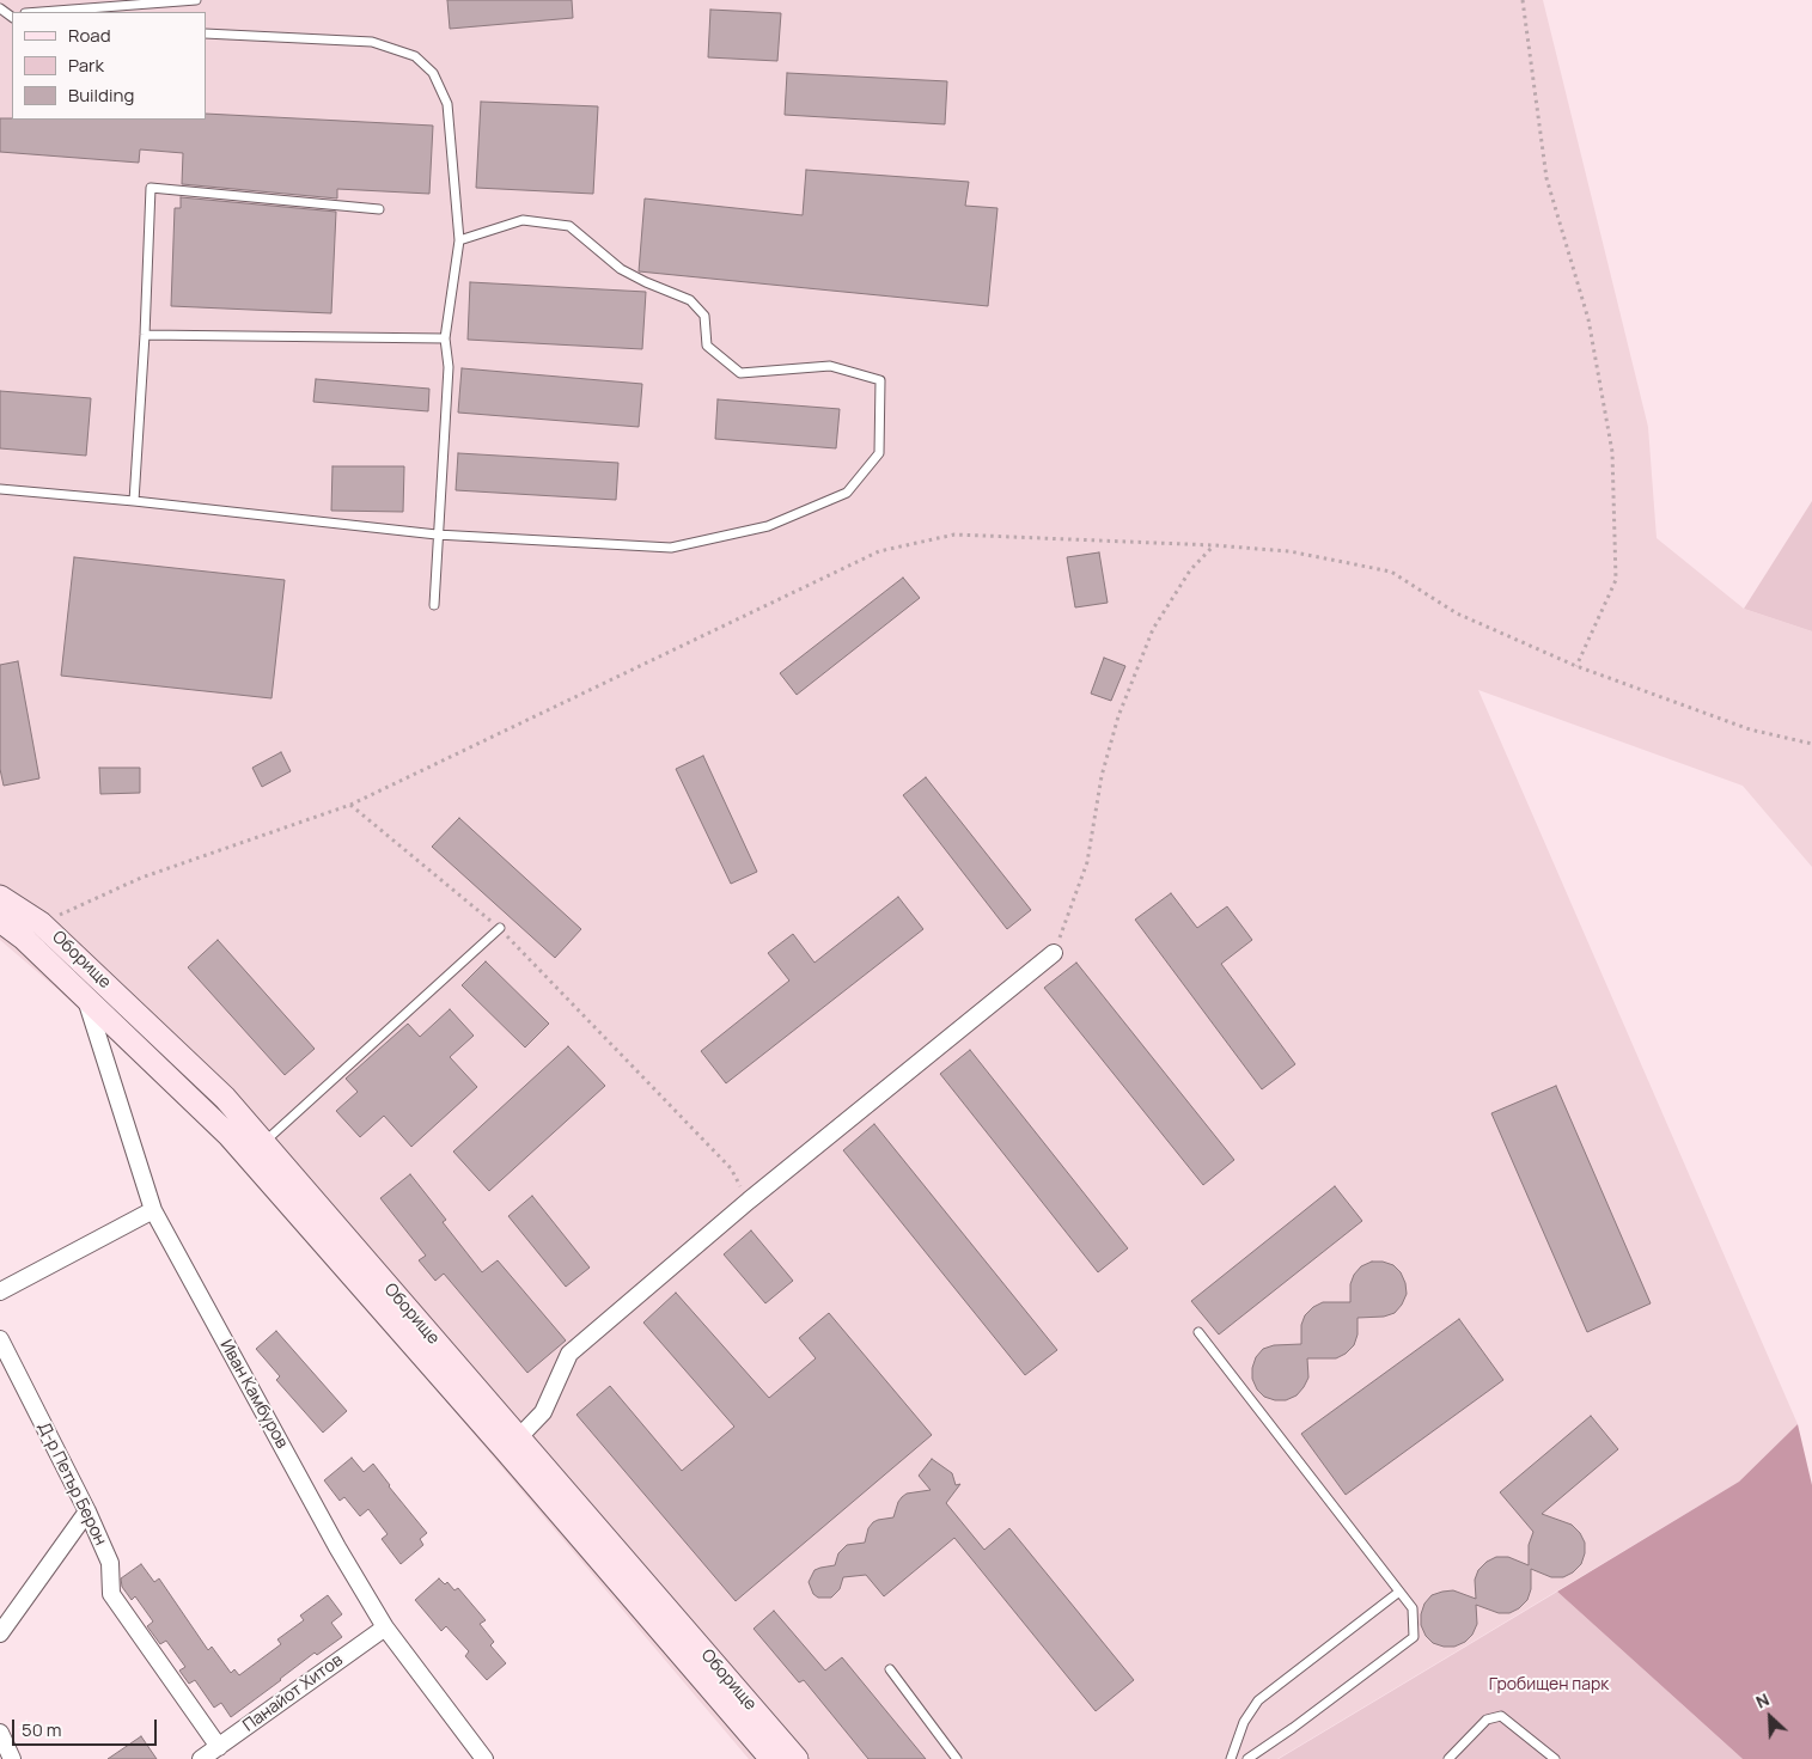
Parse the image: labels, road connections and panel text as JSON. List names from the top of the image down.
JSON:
{
  "streets": {
    "main road": ["Оборище"],
    "street": ["Иван Камбуров", "Д-р Петър Берон", "Панайот Хитов"]
  },
  "crossings": [
    ["Оборище", "Иван Камбуров"],
    ["Иван Камбуров", "Панайот Хитов"],
    ["Д-р Петър Берон", "Панайот Хитов"]
  ],
  "parks": ["Гробищен парк"],
  "legend": ["Road", "Park", "Building"],
  "scale_bar": "50 m",
  "north": "top left"
}
